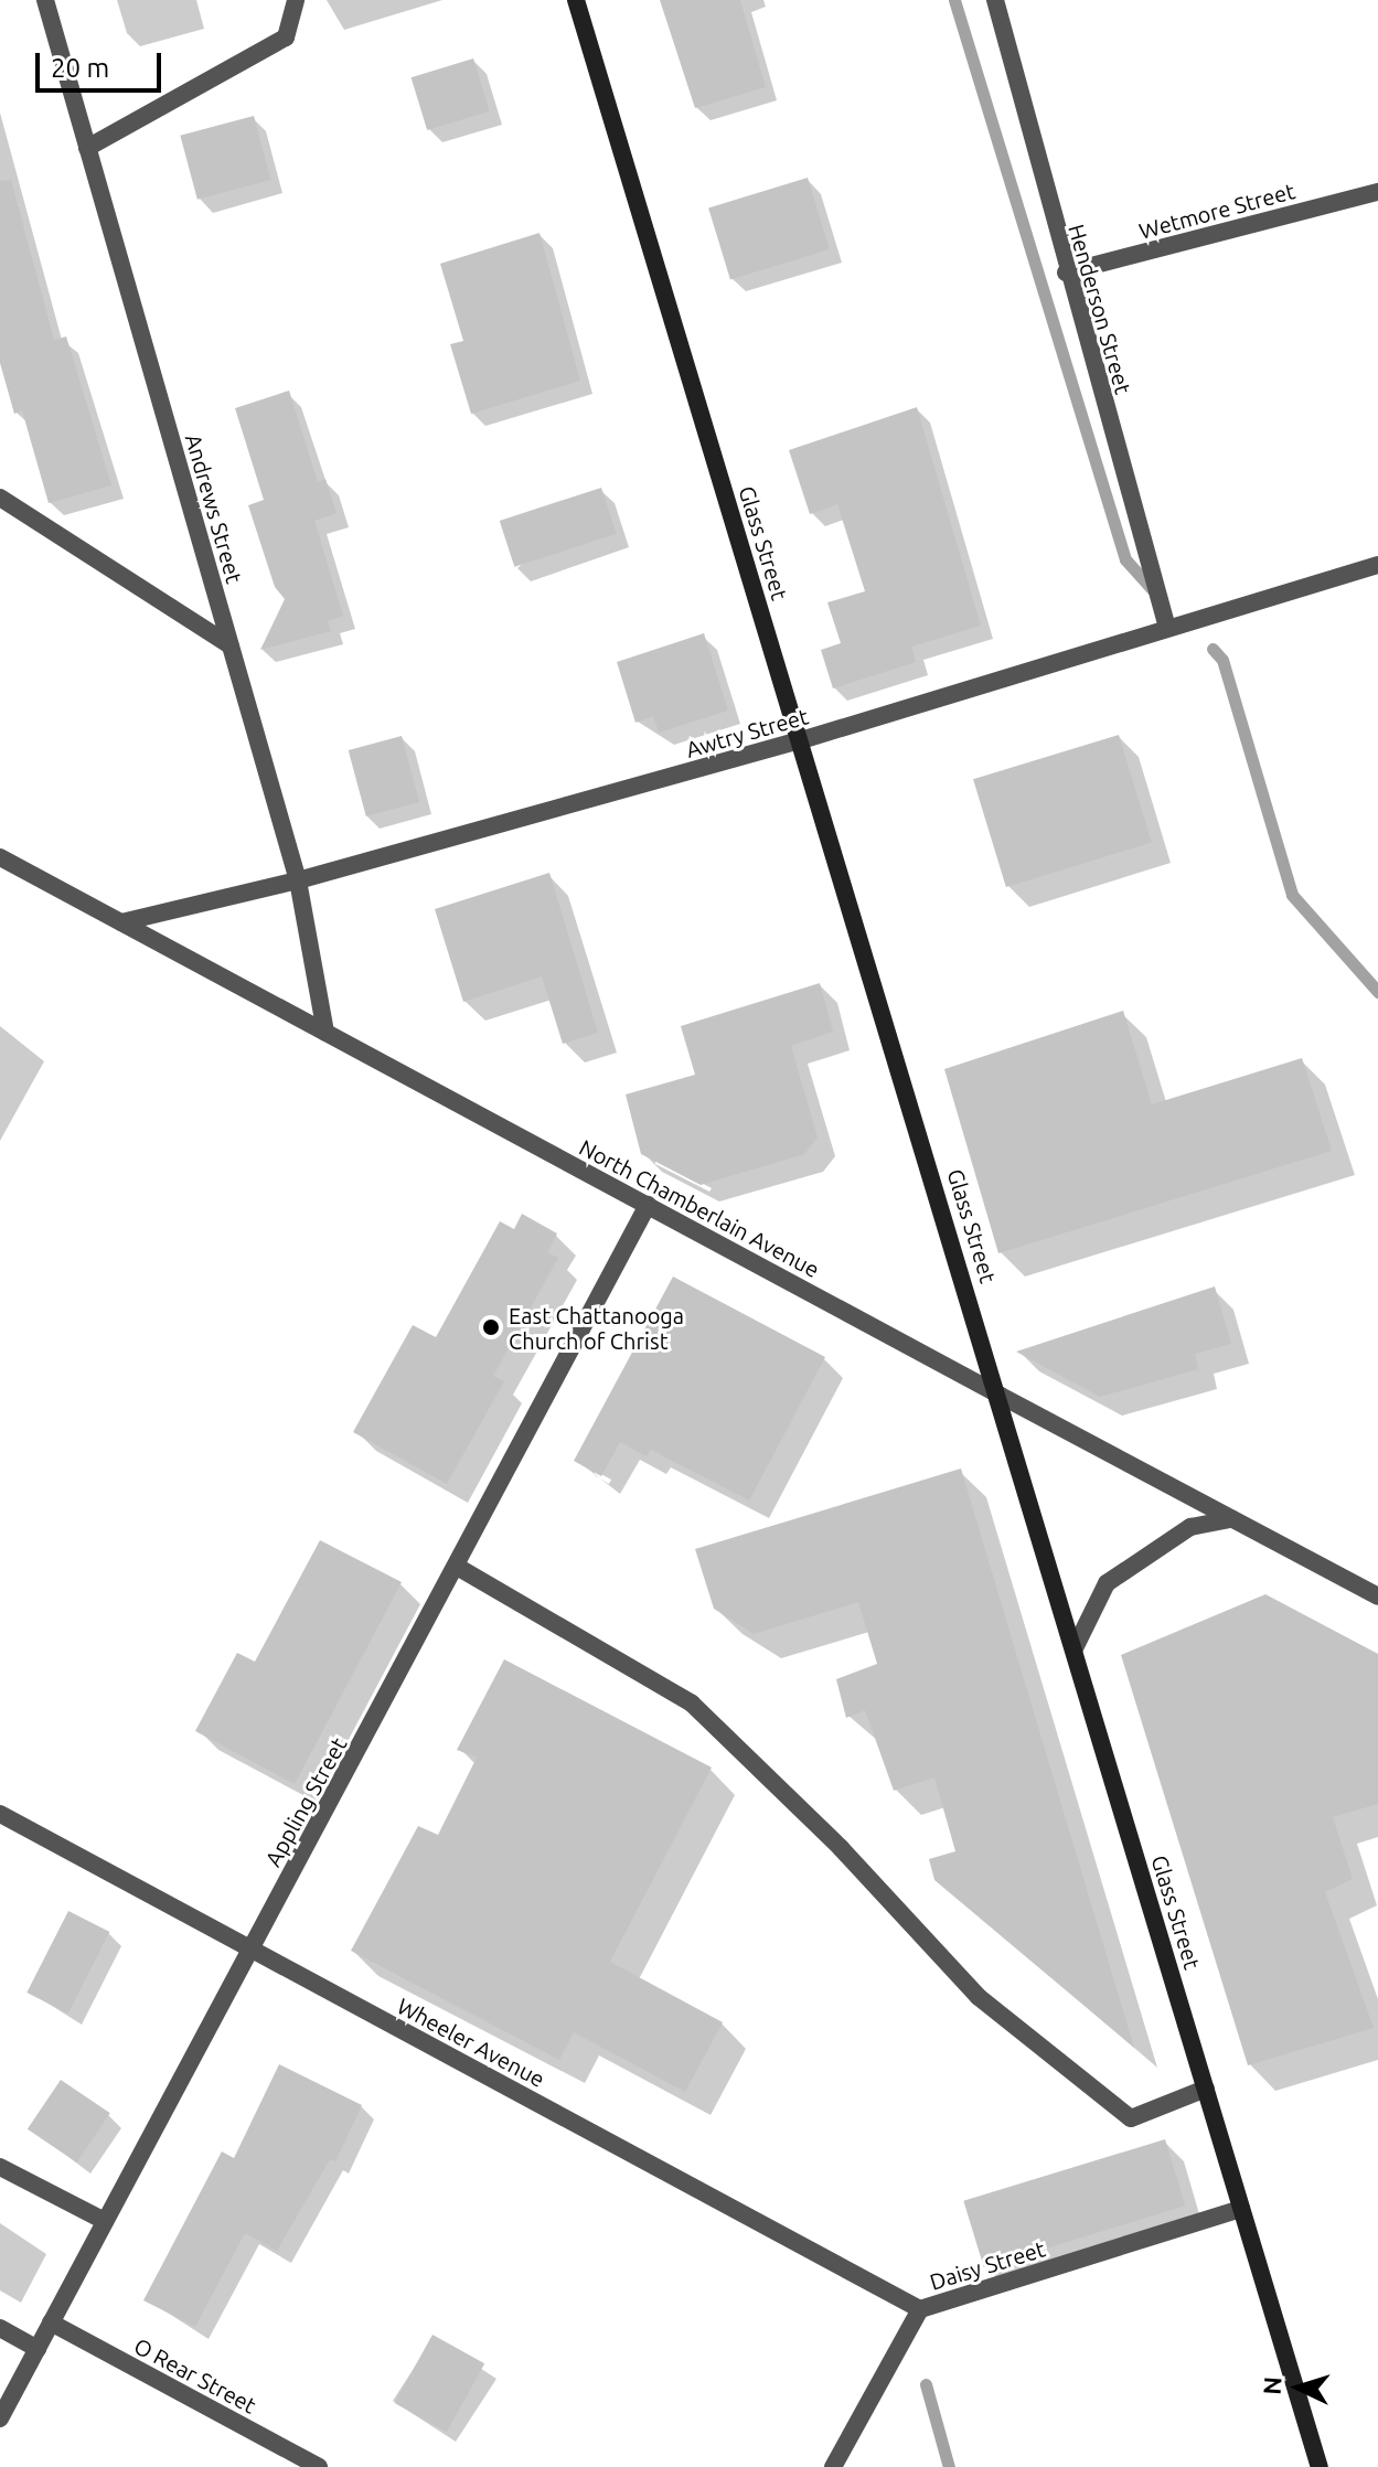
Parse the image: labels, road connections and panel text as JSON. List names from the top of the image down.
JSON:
{
  "streets": {
    "main road": ["Glass Street"],
    "street": [
      "Wetmore Street",
      "Henderson Street",
      "Andrews Street",
      "Awtry Street",
      "North Chamberlain Avenue",
      "Appling Street",
      "Wheeler Avenue",
      "Daisy Street",
      "O Rear Street"
    ]
  },
  "crossings": [
    ["Wetmore Street", "Henderson Street"],
    ["Henderson Street", "Awtry Street"],
    ["Andrews Street", "Awtry Street"],
    ["Andrews Street", "North Chamberlain Avenue"],
    ["Glass Street", "Awtry Street"],
    ["Glass Street", "North Chamberlain Avenue"],
    ["Glass Street", "Daisy Street"],
    ["Awtry Street", "North Chamberlain Avenue"],
    ["North Chamberlain Avenue", "Appling Street"],
    ["Appling Street", "Wheeler Avenue"],
    ["Appling Street", "O Rear Street"],
    ["Wheeler Avenue", "Daisy Street"]
  ],
  "places": ["East Chattanooga Church of Christ"],
  "scale_bar": "20 m",
  "north": "left"
}
